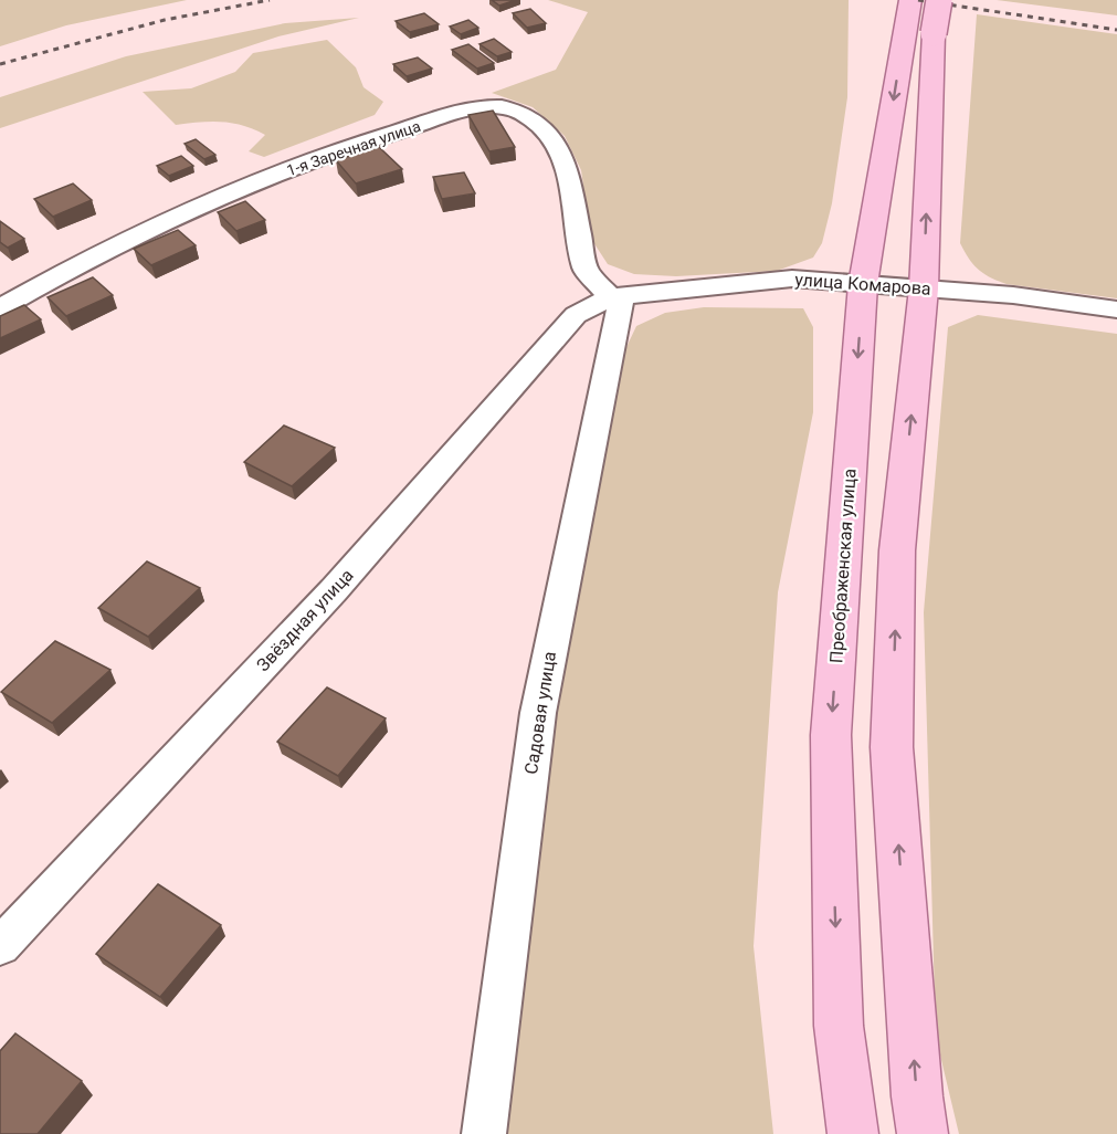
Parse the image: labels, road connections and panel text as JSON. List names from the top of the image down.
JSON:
{
  "streets": {
    "main road": ["Преображенская улица"],
    "street": [
      "1-я Заречная улица",
      "улица Комарова",
      "Звёздная улица",
      "Садовая улица"
    ]
  },
  "crossings": [
    ["1-я Заречная улица", "улица Комарова"],
    ["1-я Заречная улица", "Звёздная улица"],
    ["1-я Заречная улица", "Садовая улица"],
    ["улица Комарова", "Преображенская улица"],
    ["улица Комарова", "Звёздная улица"],
    ["улица Комарова", "Садовая улица"],
    ["Звёздная улица", "Садовая улица"]
  ]
}
